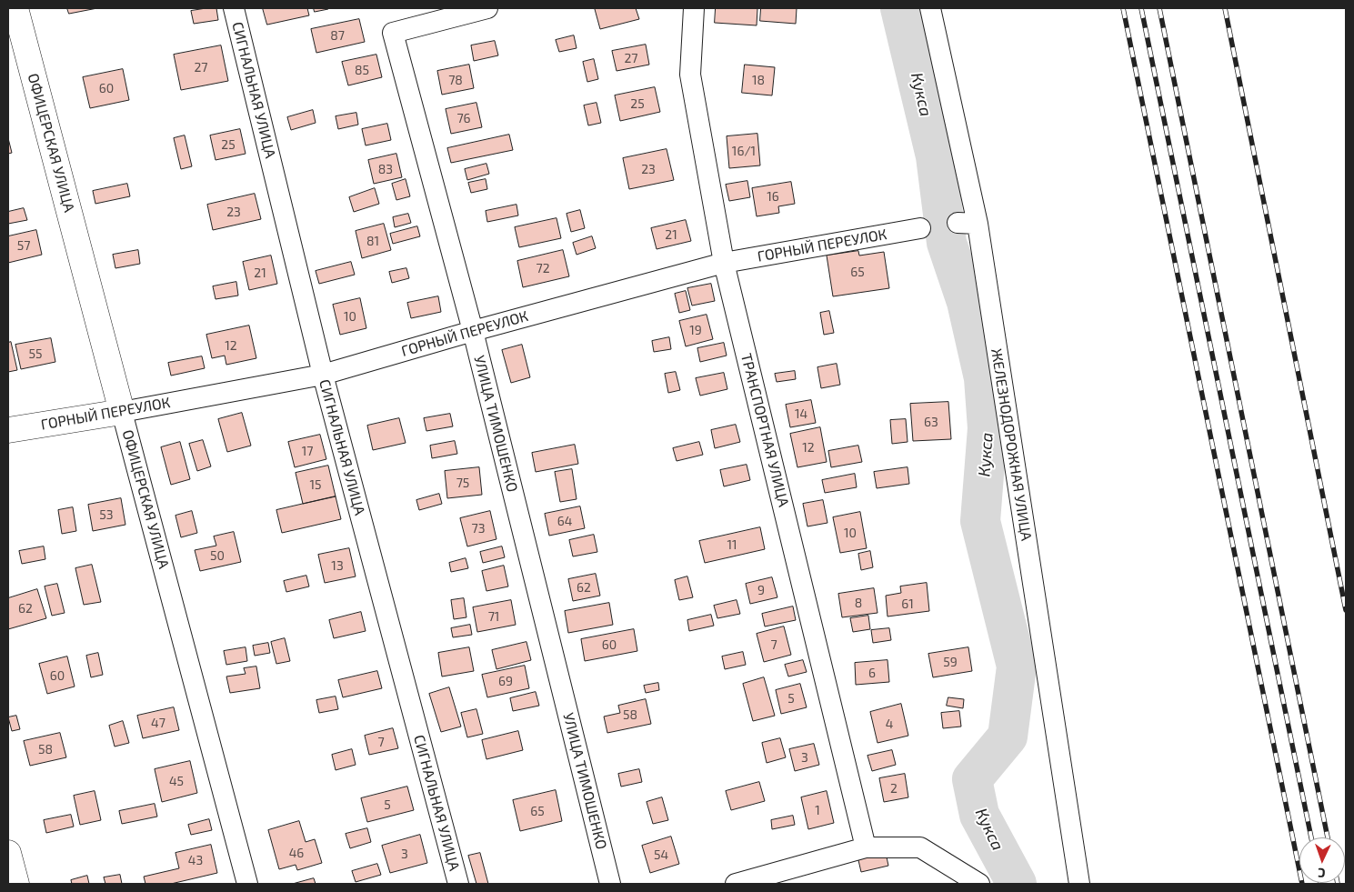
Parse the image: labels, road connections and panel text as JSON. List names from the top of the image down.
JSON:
{
  "streets": {
    "street": [
      "СИГНАЛЬНАЯ УЛИЦА",
      "ОФИЦЕРСКАЯ УЛИЦА",
      "ГОРНЫЙ ПЕРЕУЛОК",
      "УЛИЦА ТИМОШЕНКО",
      "ТРАНСПОРТНАЯ УЛИЦА",
      "ЖЕЛЕЗНОДОРОЖНАЯ УЛИЦА"
    ]
  },
  "crossings": [
    ["СИГНАЛЬНАЯ УЛИЦА", "ГОРНЫЙ ПЕРЕУЛОК"],
    ["ОФИЦЕРСКАЯ УЛИЦА", "ГОРНЫЙ ПЕРЕУЛОК"],
    ["ГОРНЫЙ ПЕРЕУЛОК", "УЛИЦА ТИМОШЕНКО"],
    ["ГОРНЫЙ ПЕРЕУЛОК", "ТРАНСПОРТНАЯ УЛИЦА"]
  ],
  "water": ["Кукса"],
  "house_numbers": [
    "87",
    "27",
    "27",
    "85",
    "78",
    "18",
    "60",
    "25",
    "76",
    "25",
    "16/1",
    "83",
    "23",
    "16",
    "23",
    "21",
    "81",
    "57",
    "72",
    "65",
    "21",
    "10",
    "19",
    "12",
    "55",
    "14",
    "63",
    "12",
    "17",
    "75",
    "15",
    "53",
    "64",
    "73",
    "10",
    "11",
    "50",
    "13",
    "62",
    "9",
    "8",
    "61",
    "62",
    "71",
    "60",
    "7",
    "59",
    "6",
    "60",
    "69",
    "5",
    "58",
    "47",
    "4",
    "7",
    "58",
    "3",
    "45",
    "2",
    "5",
    "1",
    "65",
    "46",
    "3",
    "54",
    "43"
  ],
  "north": "bottom"
}
